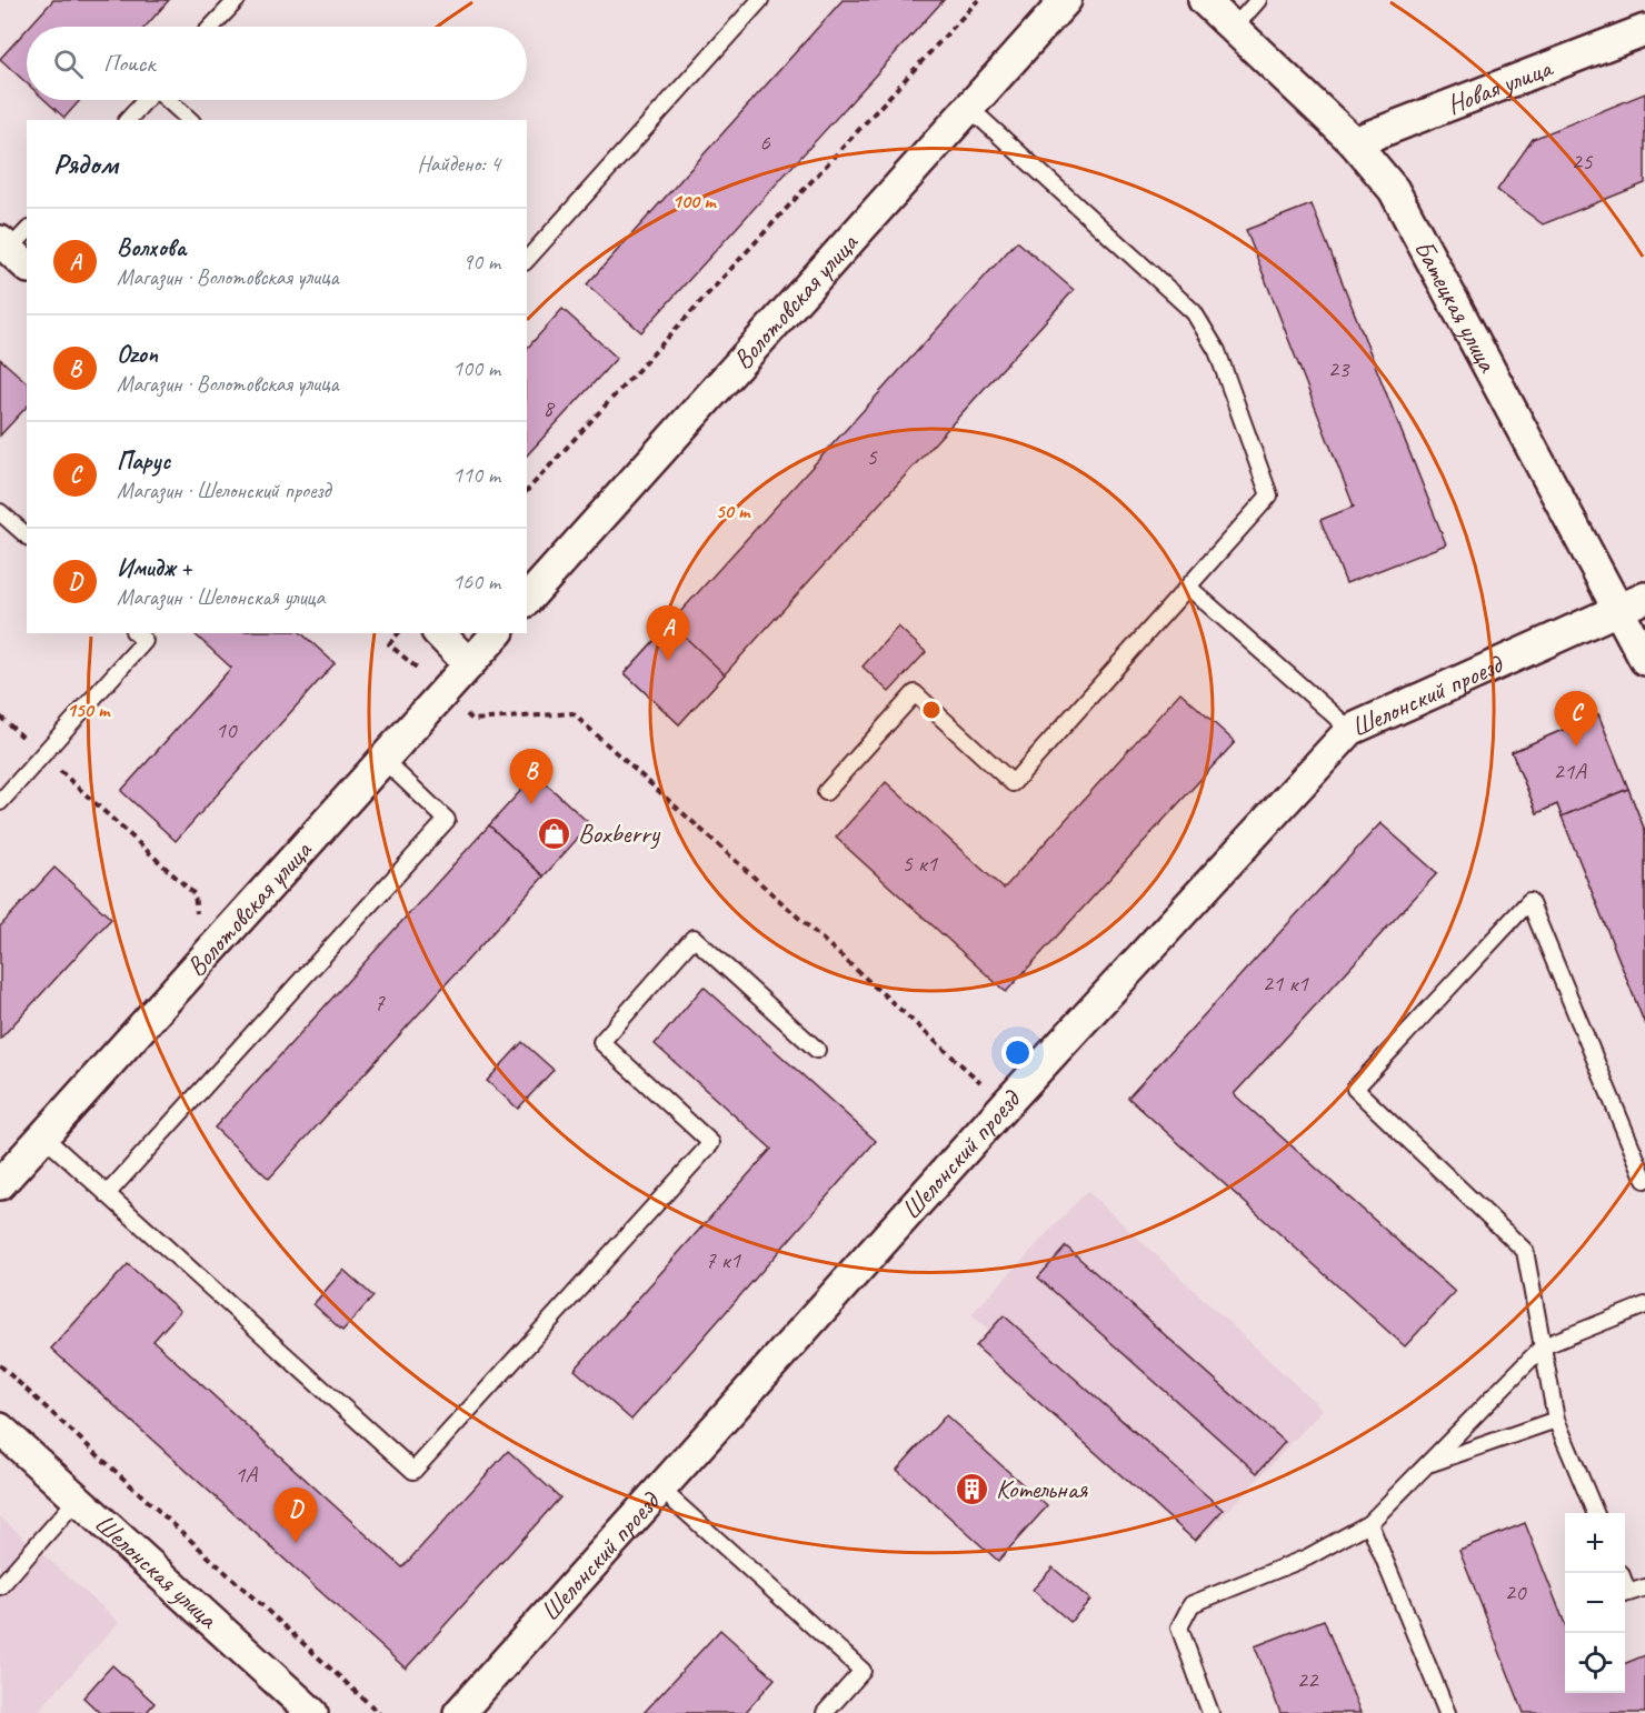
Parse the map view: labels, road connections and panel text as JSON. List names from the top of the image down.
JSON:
{
  "streets": {
    "street": [
      "Новая улица",
      "Волотовская улица",
      "Батецкая улица",
      "Шелонский проезд",
      "Шелонская улица"
    ]
  },
  "crossings": [
    ["Новая улица", "Батецкая улица"],
    ["Батецкая улица", "Шелонский проезд"]
  ],
  "places": {
    "shop": ["Boxberry"],
    "building": ["Котельная"]
  },
  "house_numbers": [
    "6",
    "25",
    "23",
    "8",
    "5",
    "10",
    "21А",
    "5 к1",
    "21 к1",
    "7",
    "7 к1",
    "1А",
    "20",
    "22"
  ],
  "page": {
    "search": "Поиск",
    "heading": ["Рядом", "Найдено: 4"],
    "list": [
      {
        "mark": "A",
        "name": "Волхова",
        "note": "Магазин · Волотовская улица",
        "value": "90 m"
      },
      {
        "mark": "B",
        "name": "Ozon",
        "note": "Магазин · Волотовская улица",
        "value": "100 m"
      },
      {
        "mark": "C",
        "name": "Парус",
        "note": "Магазин · Шелонский проезд",
        "value": "110 m"
      },
      {
        "mark": "D",
        "name": "Имидж +",
        "note": "Магазин · Шелонская улица",
        "value": "160 m"
      }
    ],
    "pins": [
      "A",
      "C",
      "B",
      "D"
    ],
    "map_buttons": ["+", "−"]
  },
  "rings": ["100 m", "50 m", "150 m"]
}
